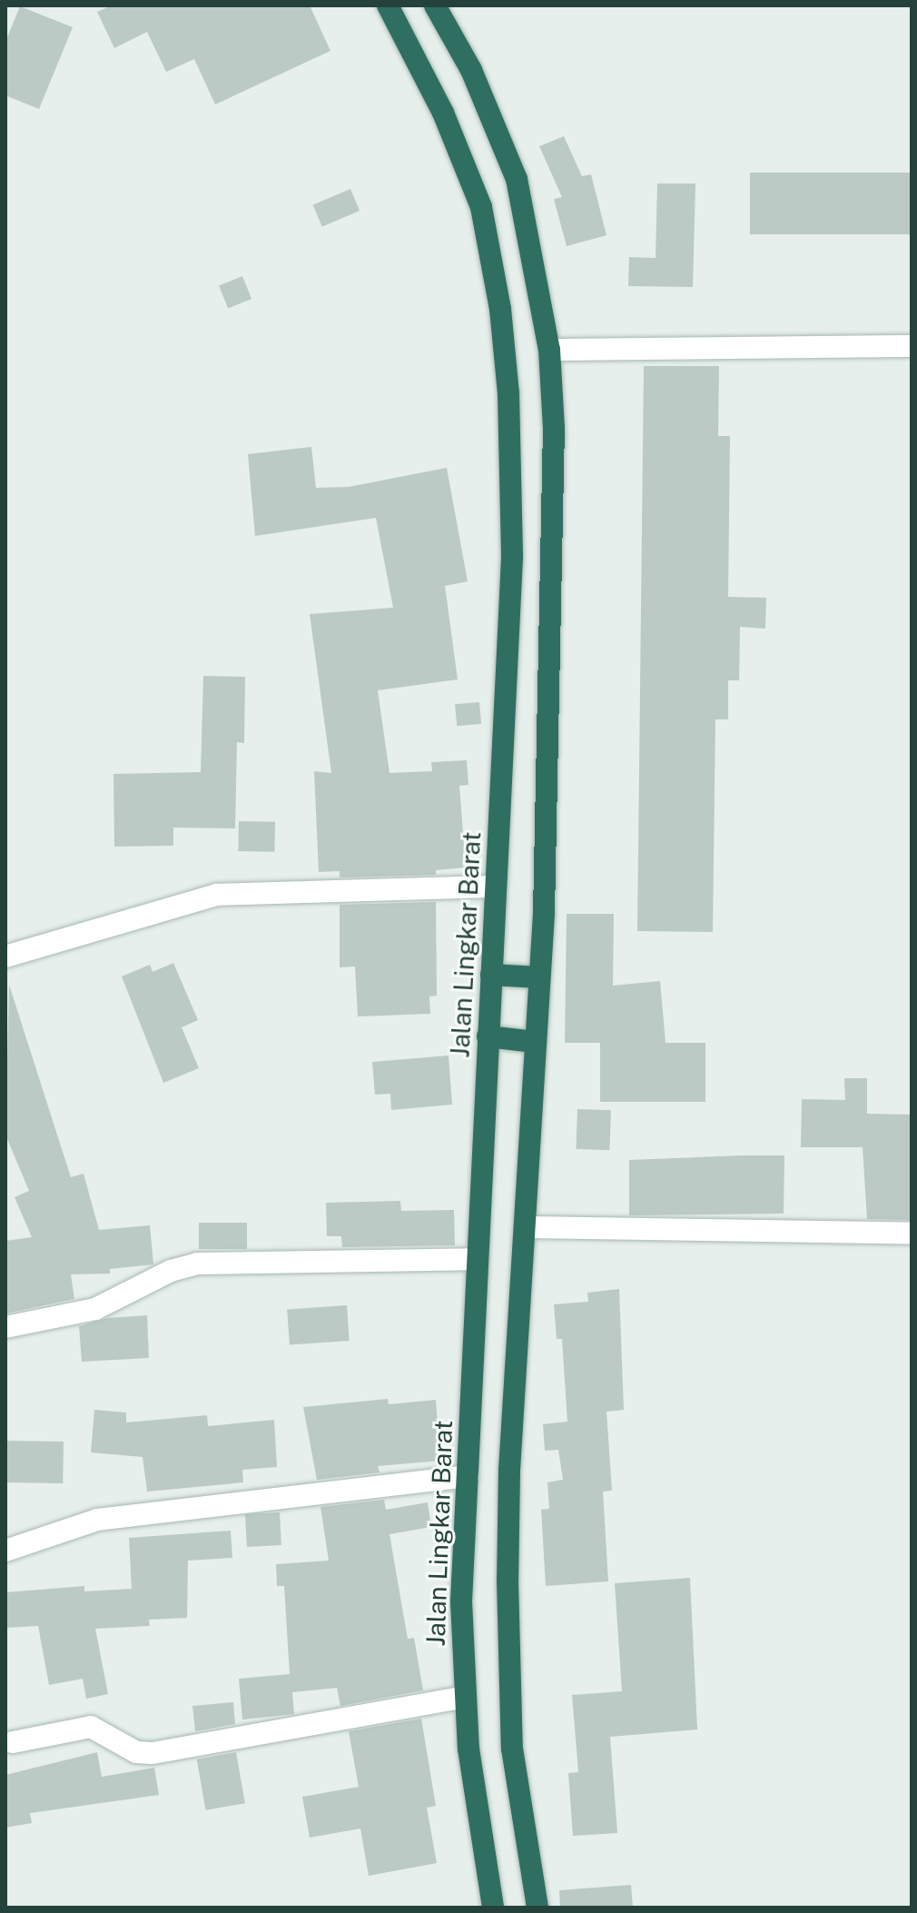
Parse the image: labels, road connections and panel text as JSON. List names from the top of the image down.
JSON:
{
  "streets": {
    "highway": ["Jalan Lingkar Barat"]
  }
}
